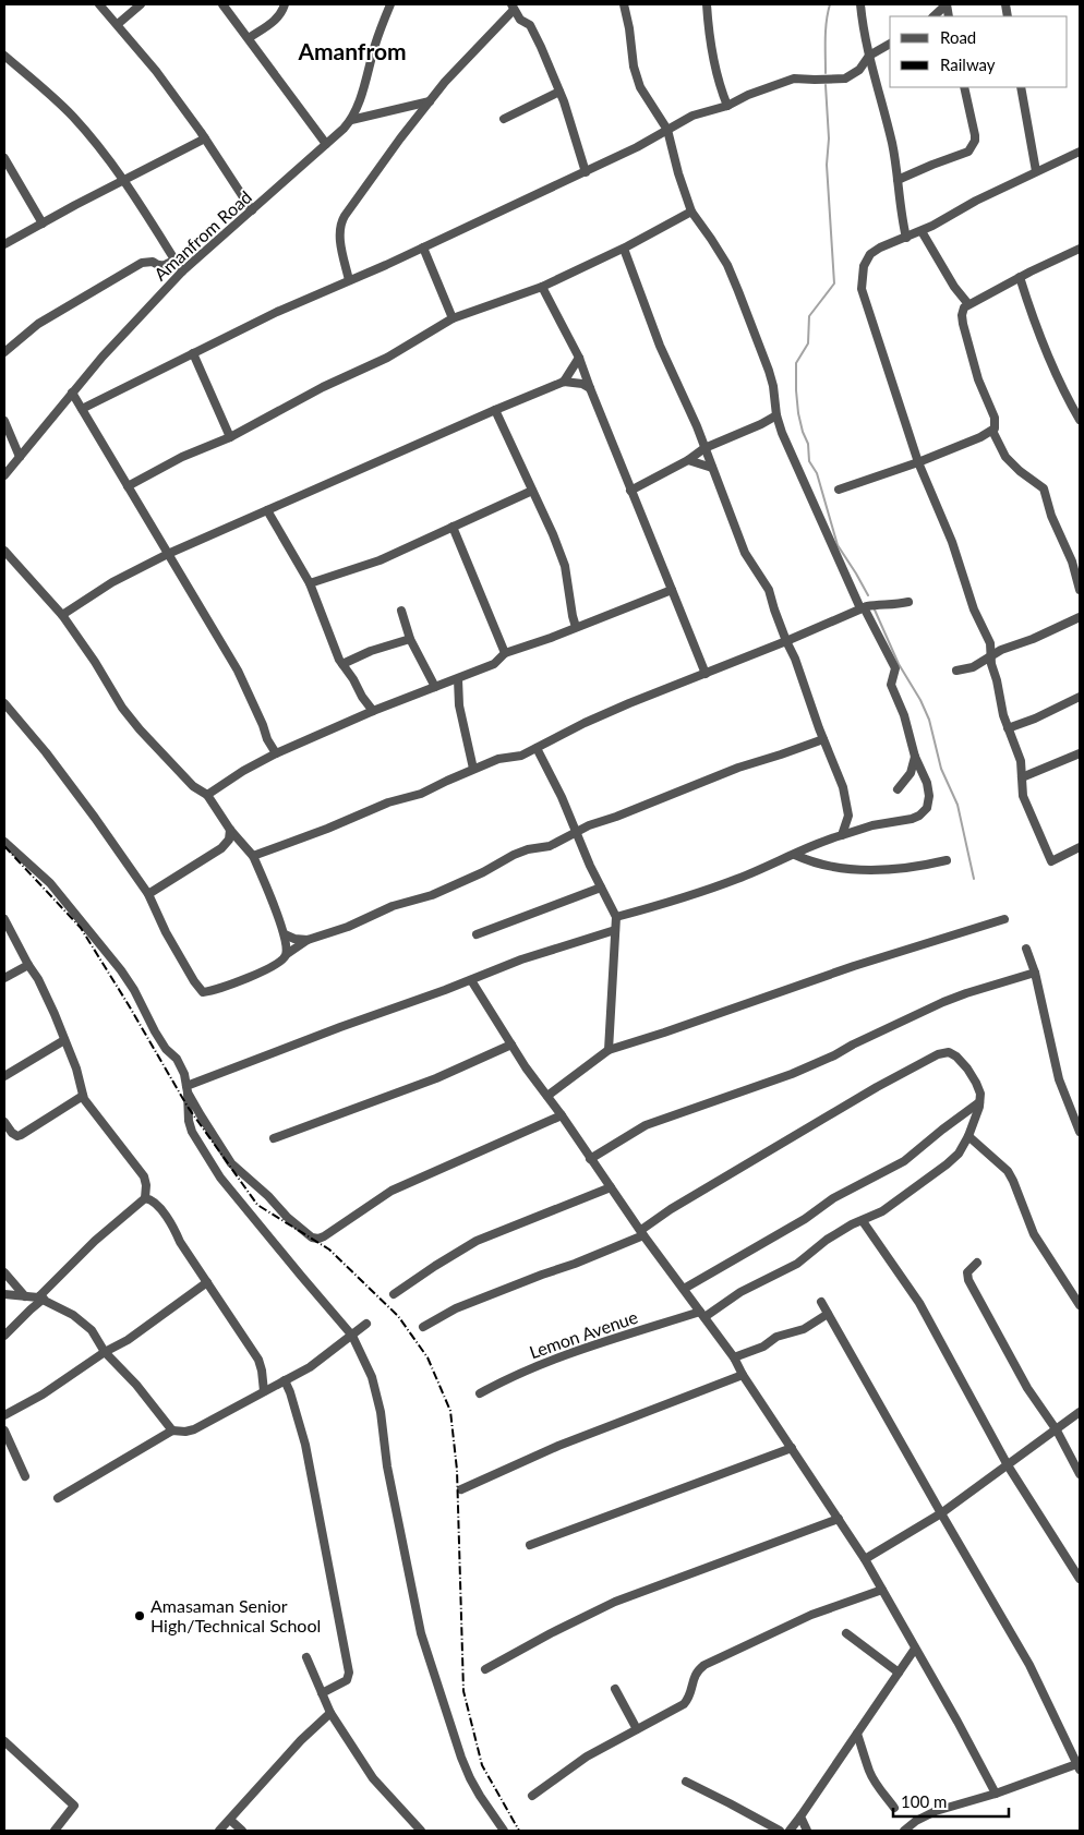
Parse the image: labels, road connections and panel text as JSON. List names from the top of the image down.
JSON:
{
  "streets": {
    "street": ["Amanfrom Road", "Lemon Avenue"]
  },
  "districts": ["Amanfrom"],
  "places": ["Amasaman Senior High/Technical School"],
  "legend": ["Road", "Railway"],
  "scale_bar": "100 m"
}
